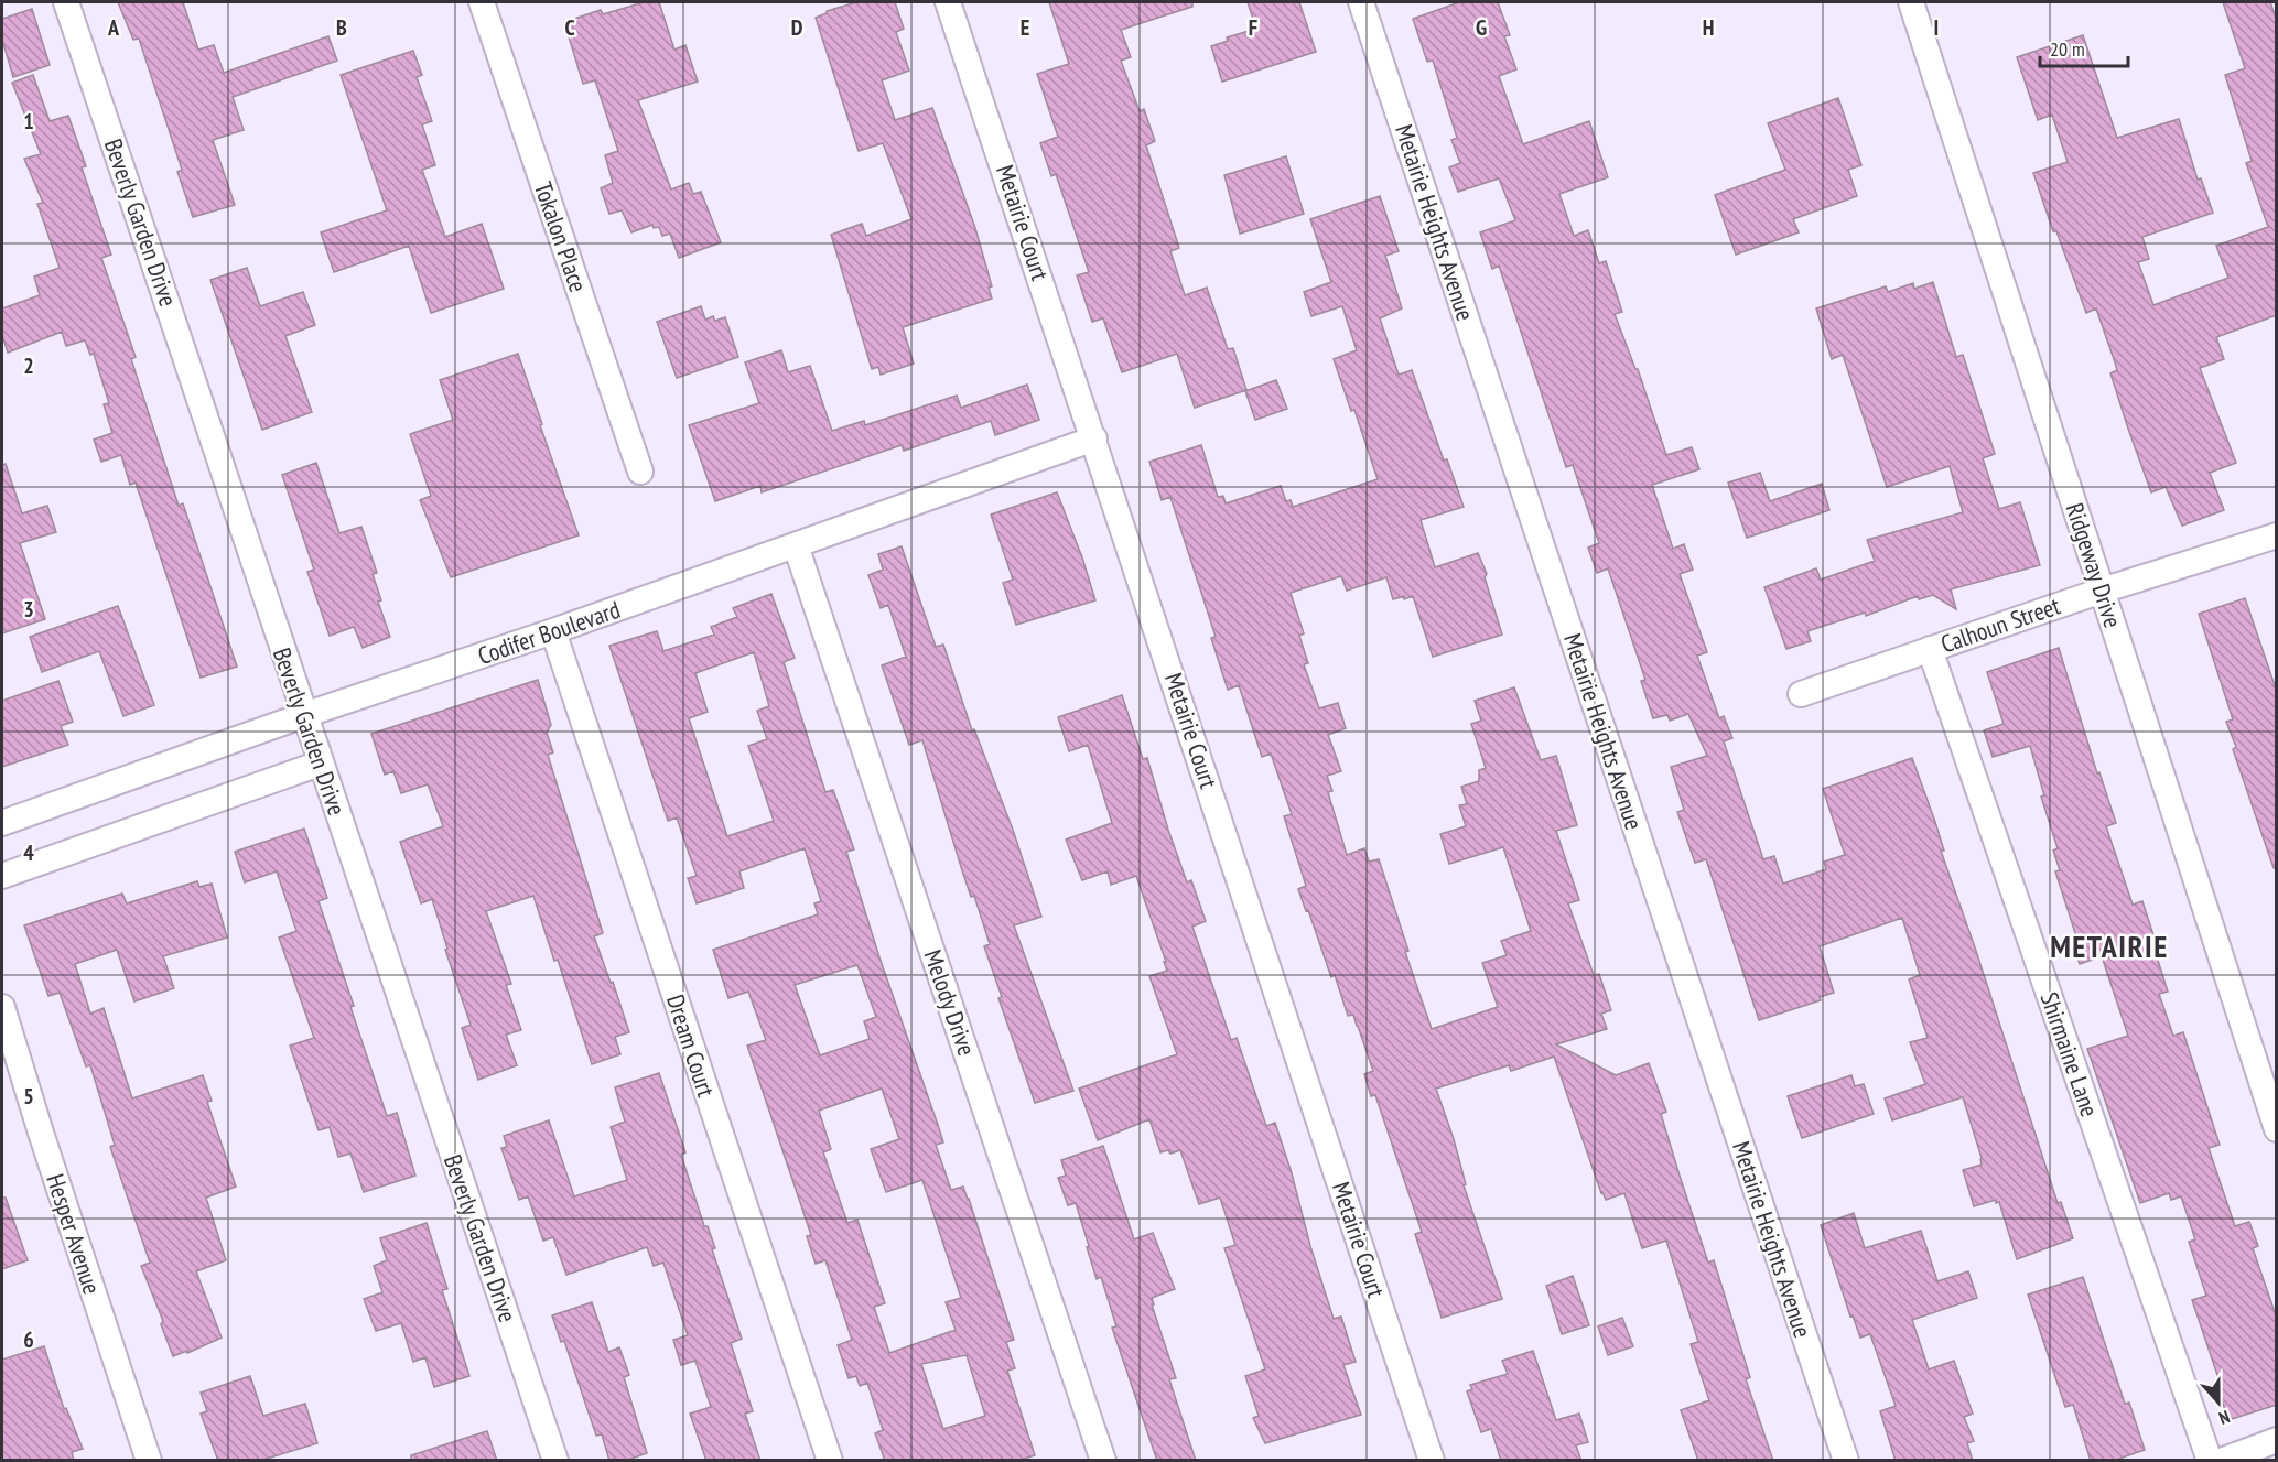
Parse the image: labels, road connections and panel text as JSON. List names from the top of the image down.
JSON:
{
  "streets": {
    "street": [
      "Beverly Garden Drive",
      "Metairie Court",
      "Metairie Heights Avenue",
      "Tokalon Place",
      "Ridgeway Drive",
      "Calhoun Street",
      "Codifer Boulevard",
      "Melody Drive",
      "Dream Court",
      "Shirmaine Lane",
      "Hesper Avenue"
    ]
  },
  "crossings": [
    ["Beverly Garden Drive", "Codifer Boulevard"],
    ["Metairie Court", "Codifer Boulevard"],
    ["Ridgeway Drive", "Calhoun Street"],
    ["Calhoun Street", "Shirmaine Lane"],
    ["Codifer Boulevard", "Melody Drive"],
    ["Codifer Boulevard", "Dream Court"]
  ],
  "districts": ["METAIRIE"],
  "scale_bar": "20 m",
  "north": "bottom",
  "grid": {
    "columns": [
      "A",
      "B",
      "C",
      "D",
      "E",
      "F",
      "G",
      "H",
      "I"
    ],
    "rows": [
      "1",
      "2",
      "3",
      "4",
      "5",
      "6"
    ]
  }
}
